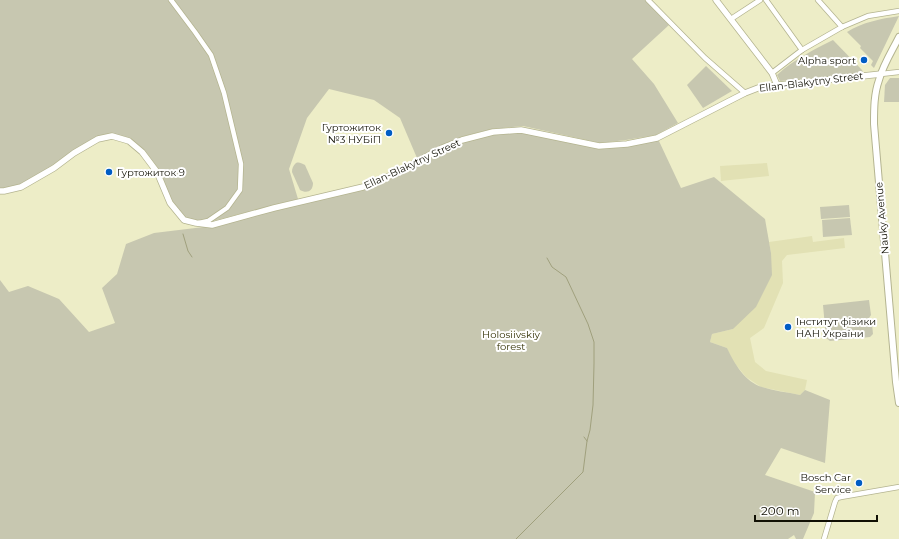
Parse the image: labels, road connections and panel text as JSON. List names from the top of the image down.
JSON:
{
  "streets": {
    "main road": ["Nauky Avenue"],
    "street": ["Ellan-Blakytny Street"]
  },
  "crossings": [
    ["Ellan-Blakytny Street", "Nauky Avenue"]
  ],
  "parks": ["Holosiivskiy forest"],
  "places": [
    "Alpha sport",
    "Гуртожиток №3 НУБіП",
    "Гуртожиток 9",
    "Інститут фізики НАН України",
    "Bosch Car Service"
  ],
  "scale_bar": "200 m"
}
